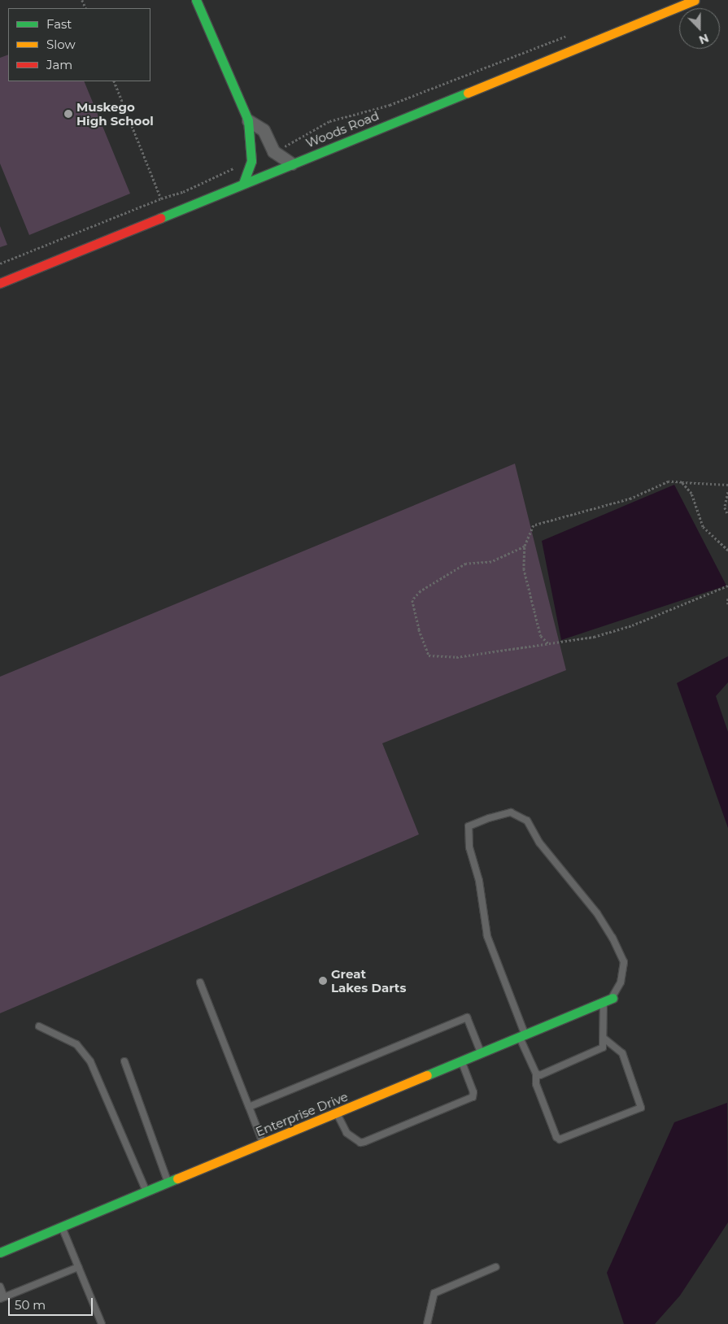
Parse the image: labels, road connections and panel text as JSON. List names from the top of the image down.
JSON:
{
  "streets": {
    "street": ["Woods Road", "Enterprise Drive"]
  },
  "places": ["Muskego High School", "Great Lakes Darts"],
  "legend": ["Fast", "Slow", "Jam"],
  "scale_bar": "50 m",
  "north": "bottom"
}
